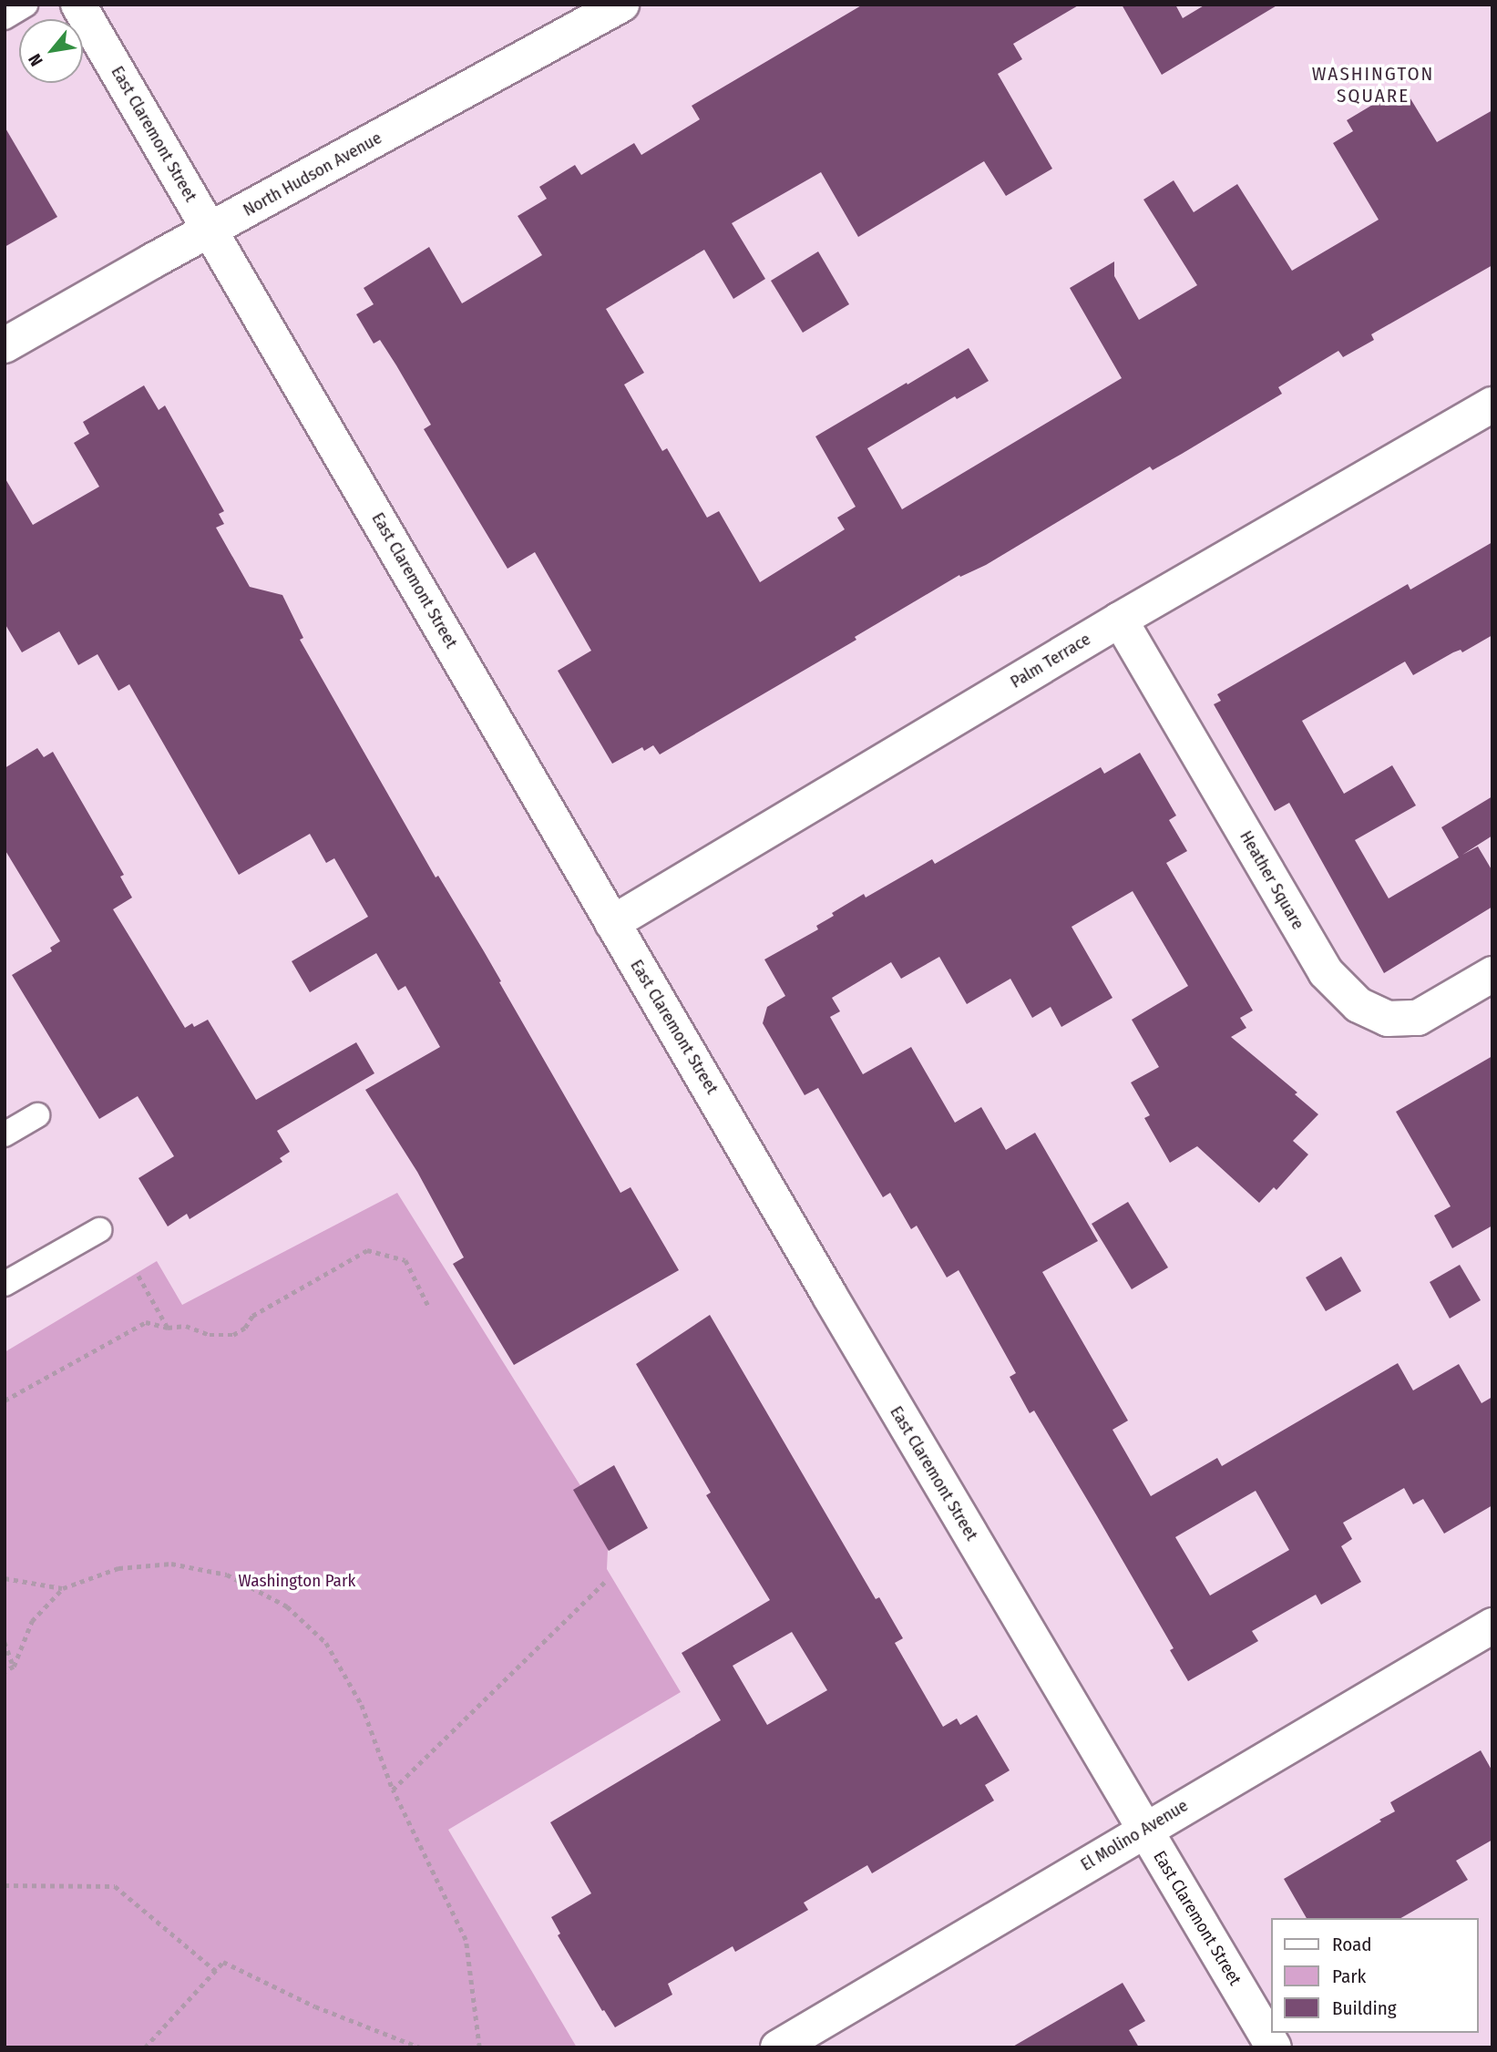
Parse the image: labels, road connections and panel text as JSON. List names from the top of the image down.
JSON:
{
  "streets": {
    "street": [
      "East Claremont Street",
      "North Hudson Avenue",
      "Palm Terrace",
      "Heather Square",
      "El Molino Avenue"
    ]
  },
  "crossings": [
    ["East Claremont Street", "North Hudson Avenue"],
    ["East Claremont Street", "Palm Terrace"],
    ["East Claremont Street", "El Molino Avenue"],
    ["Palm Terrace", "Heather Square"]
  ],
  "districts": ["WASHINGTON SQUARE"],
  "parks": ["Washington Park"],
  "legend": ["Road", "Park", "Building"],
  "north": "bottom left"
}
